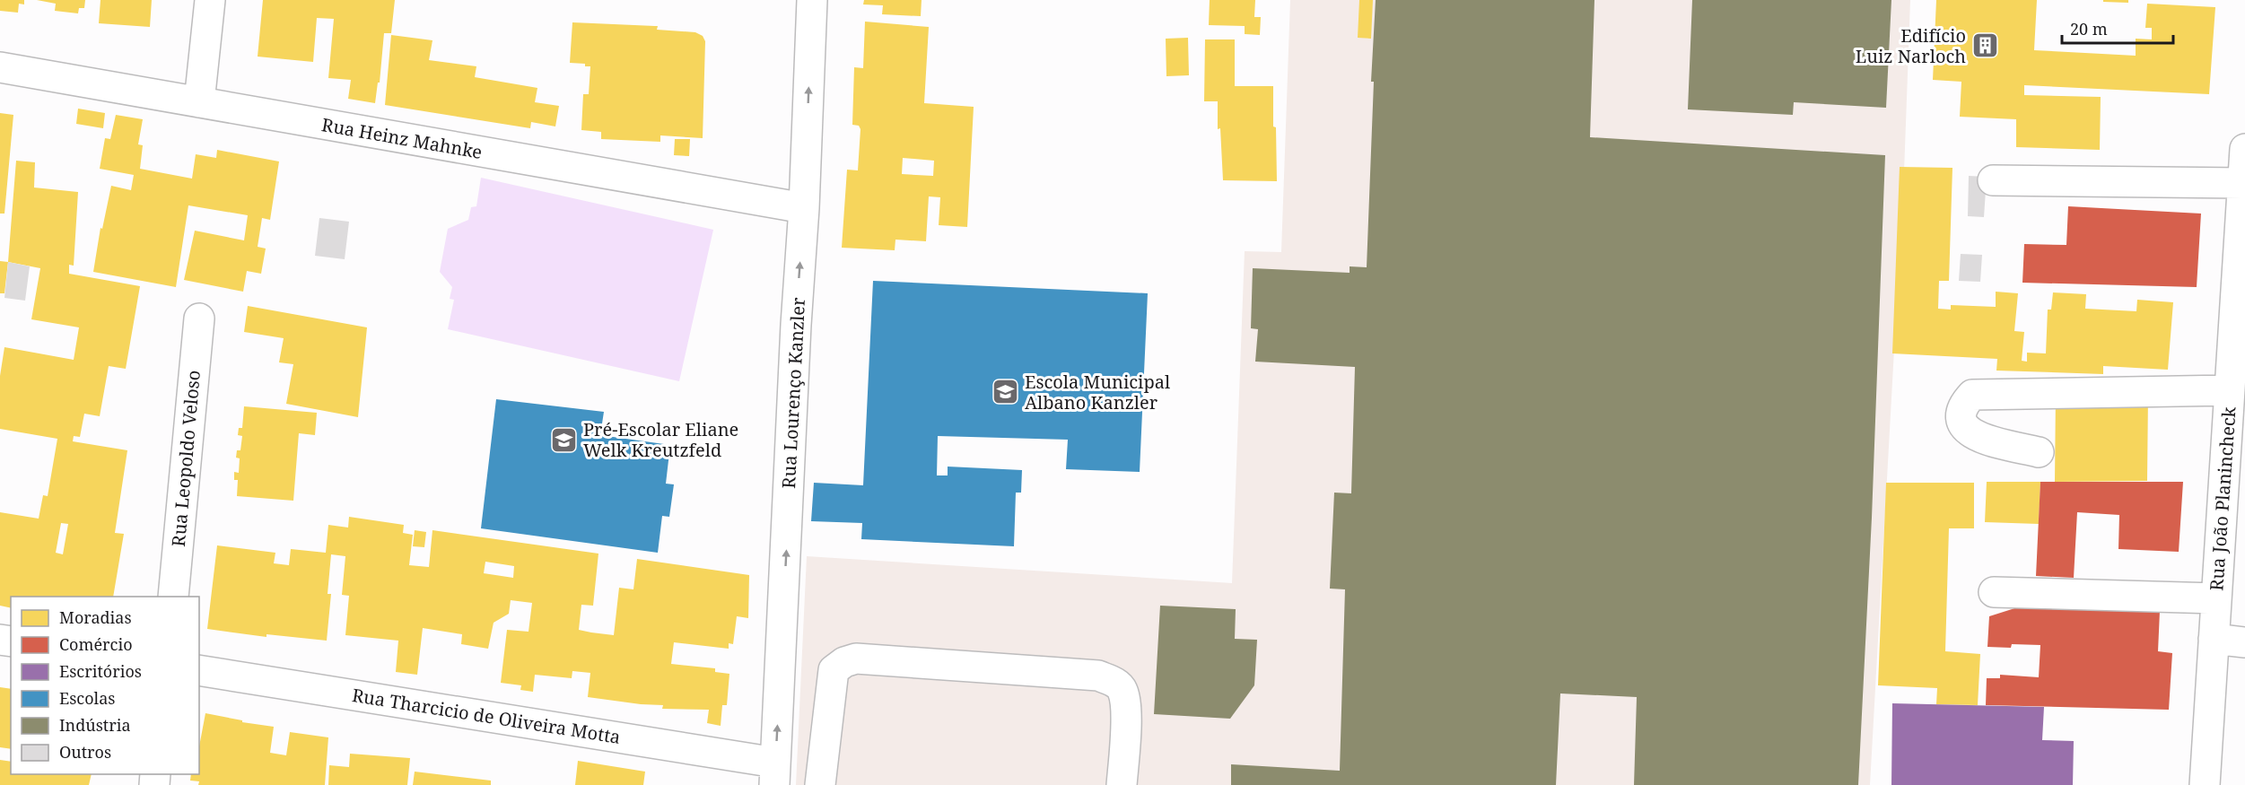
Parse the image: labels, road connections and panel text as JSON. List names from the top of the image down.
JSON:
{
  "streets": {
    "street": [
      "Rua Heinz Mahnke",
      "Rua Lourenço Kanzler",
      "Rua Leopoldo Veloso",
      "Rua João Planincheck",
      "Rua Tharcicio de Oliveira Motta"
    ]
  },
  "crossings": [
    ["Rua Heinz Mahnke", "Rua Lourenço Kanzler"],
    ["Rua Lourenço Kanzler", "Rua Tharcicio de Oliveira Motta"]
  ],
  "one_way": ["Rua Lourenço Kanzler"],
  "places": {
    "building": ["Edifício Luiz Narloch"],
    "school or university": ["Escola Municipal Albano Kanzler", "Pré-Escolar Eliane Welk Kreutzfeld"]
  },
  "legend": [
    "Moradias",
    "Comércio",
    "Escritórios",
    "Escolas",
    "Indústria",
    "Outros"
  ],
  "scale_bar": "20 m"
}
